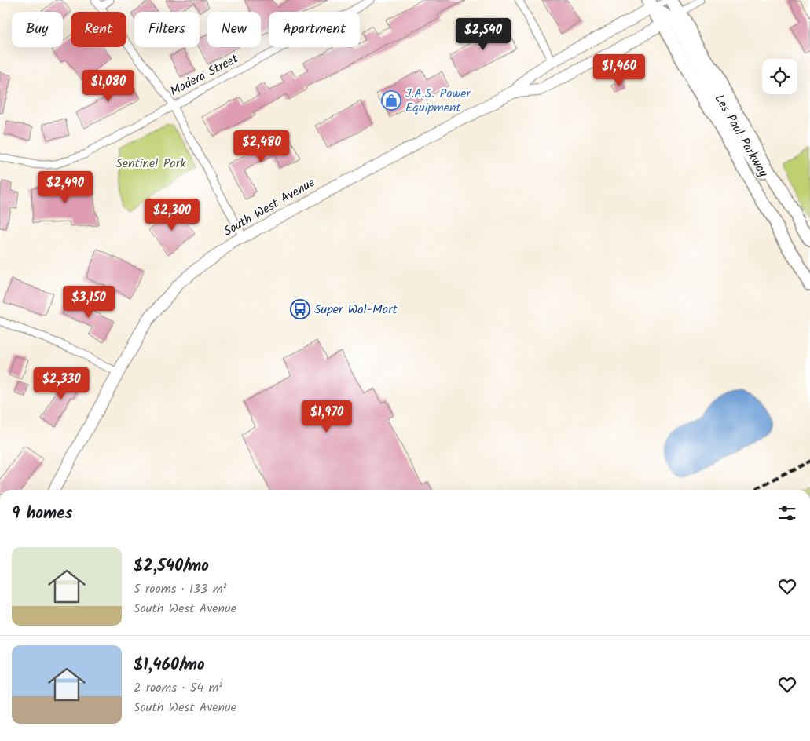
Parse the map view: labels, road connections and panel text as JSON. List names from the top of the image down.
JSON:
{
  "streets": {
    "main road": ["Les Paul Parkway"],
    "street": ["Madera Street", "South West Avenue"]
  },
  "crossings": [
    ["Les Paul Parkway", "South West Avenue"]
  ],
  "parks": ["Sentinel Park"],
  "places": {
    "shop": ["J.A.S. Power Equipment"],
    "bus stop": ["Super Wal-Mart"]
  },
  "page": {
    "chip": [
      "Buy",
      "Rent",
      "Filters",
      "New",
      "Apartment"
    ],
    "price": [
      "$2,540",
      "$1,460",
      "$1,080",
      "$2,480",
      "$2,490",
      "$2,300",
      "$3,150",
      "$2,330",
      "$1,970"
    ],
    "heading": "9 homes",
    "list": [
      {
        "name": "$2,540/mo",
        "note": "5 rooms · 133 m² · South West Avenue"
      },
      {
        "name": "$1,460/mo",
        "note": "2 rooms · 54 m² · South West Avenue"
      }
    ]
  }
}
